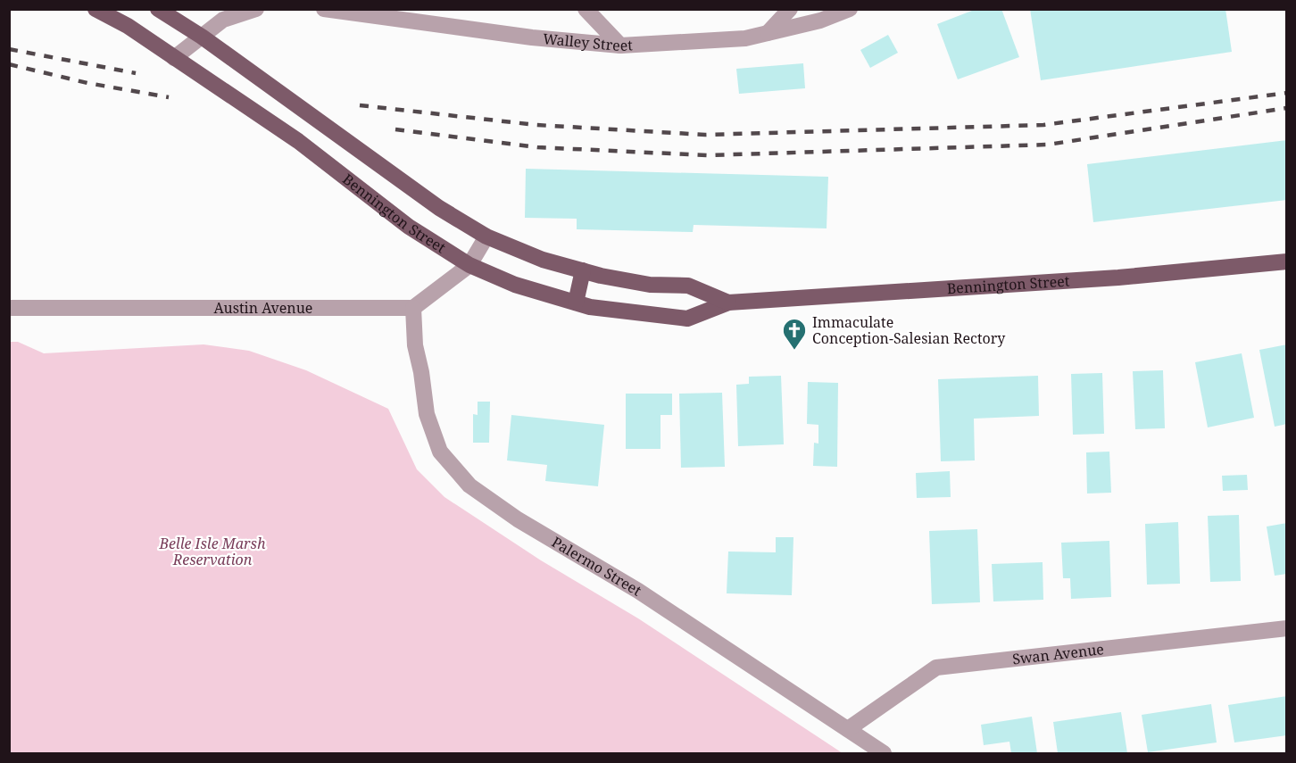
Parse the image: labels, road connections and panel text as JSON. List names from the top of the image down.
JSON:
{
  "streets": {
    "main road": ["Bennington Street"],
    "street": [
      "Walley Street",
      "Austin Avenue",
      "Palermo Street",
      "Swan Avenue"
    ]
  },
  "crossings": [
    ["Austin Avenue", "Palermo Street"],
    ["Palermo Street", "Swan Avenue"]
  ],
  "parks": ["Belle Isle Marsh Reservation"],
  "places": {
    "church": ["Immaculate Conception-Salesian Rectory"]
  }
}
